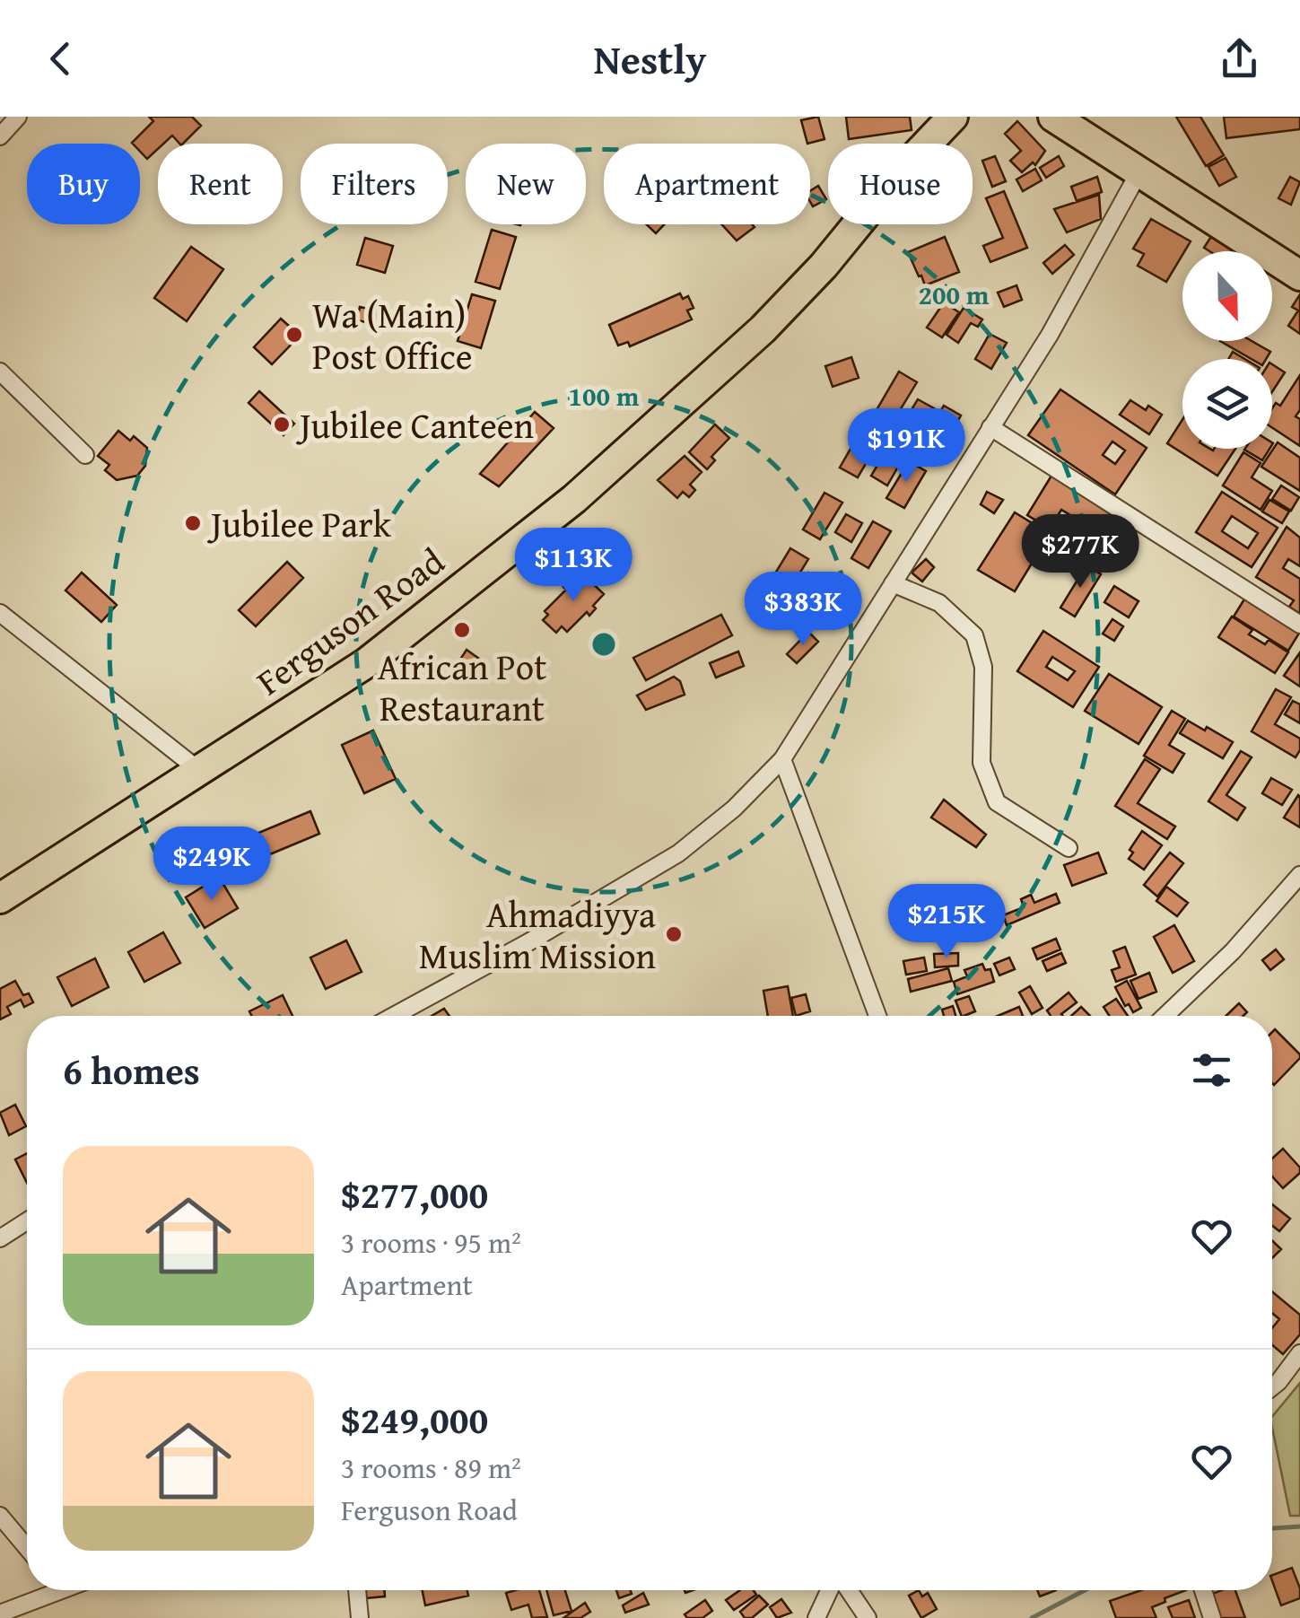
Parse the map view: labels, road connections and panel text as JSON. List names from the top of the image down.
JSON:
{
  "streets": {
    "highway": ["Ferguson Road"]
  },
  "places": [
    "Wa (Main) Post Office",
    "Jubilee Canteen",
    "Jubilee Park",
    "African Pot Restaurant",
    "Ahmadiyya Muslim Mission"
  ],
  "north": "bottom",
  "page": {
    "header": "Nestly",
    "chip": [
      "Buy",
      "Rent",
      "Filters",
      "New",
      "Apartment",
      "House"
    ],
    "price": [
      "$191K",
      "$277K",
      "$113K",
      "$383K",
      "$249K",
      "$215K"
    ],
    "heading": "6 homes",
    "list": [
      {
        "name": "$277,000",
        "note": "3 rooms · 95 m² · Apartment"
      },
      {
        "name": "$249,000",
        "note": "3 rooms · 89 m² · Ferguson Road"
      }
    ]
  },
  "rings": ["200 m", "100 m"]
}
